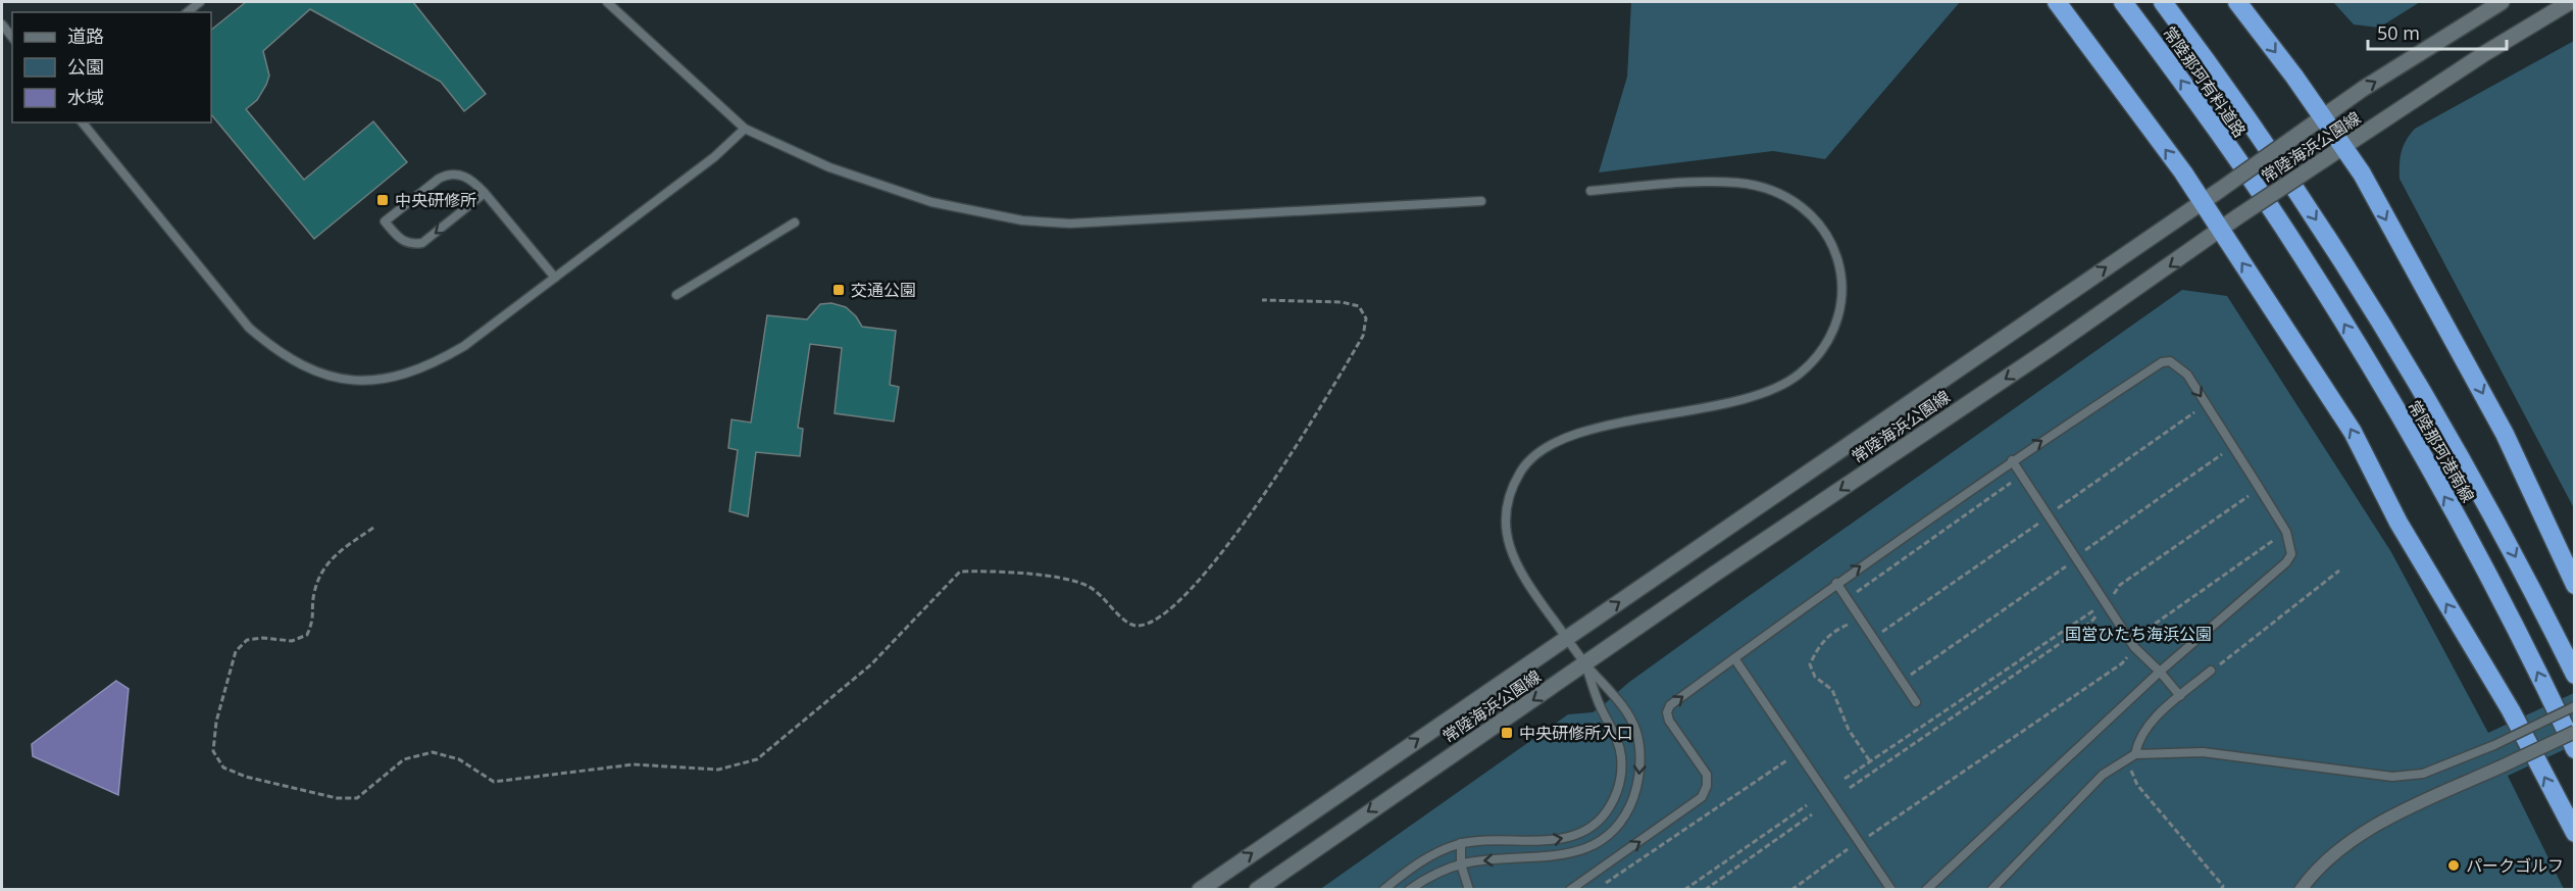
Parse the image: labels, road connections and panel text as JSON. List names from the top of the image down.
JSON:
{
  "streets": {
    "highway": ["常陸那珂有料道路", "常陸那珂港南線"],
    "main road": ["常陸海浜公園線"]
  },
  "crossings": [
    ["常陸那珂有料道路", "常陸那珂港南線"]
  ],
  "parks": ["国営ひたち海浜公園"],
  "places": {
    "transit": ["中央研修所", "交通公園", "中央研修所入口"],
    "other": ["パークゴルフ"]
  },
  "legend": ["道路", "公園", "水域"],
  "scale_bar": "50 m"
}
